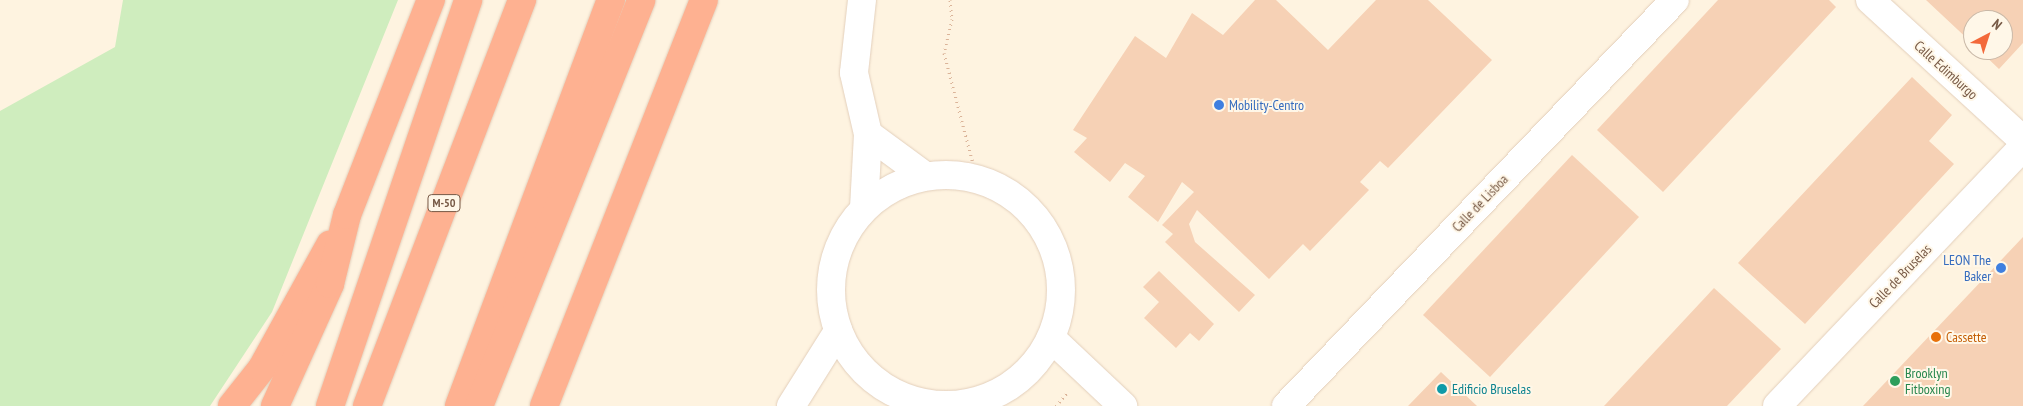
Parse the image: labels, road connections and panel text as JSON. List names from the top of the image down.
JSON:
{
  "streets": {
    "highway": ["M-50"],
    "street": ["Calle Edimburgo", "Calle de Lisboa", "Calle de Bruselas"]
  },
  "places": [
    "Mobility-Centro",
    "LEON The Baker",
    "Cassette",
    "Brooklyn Fitboxing",
    "Edificio Bruselas"
  ],
  "north": "top right"
}
